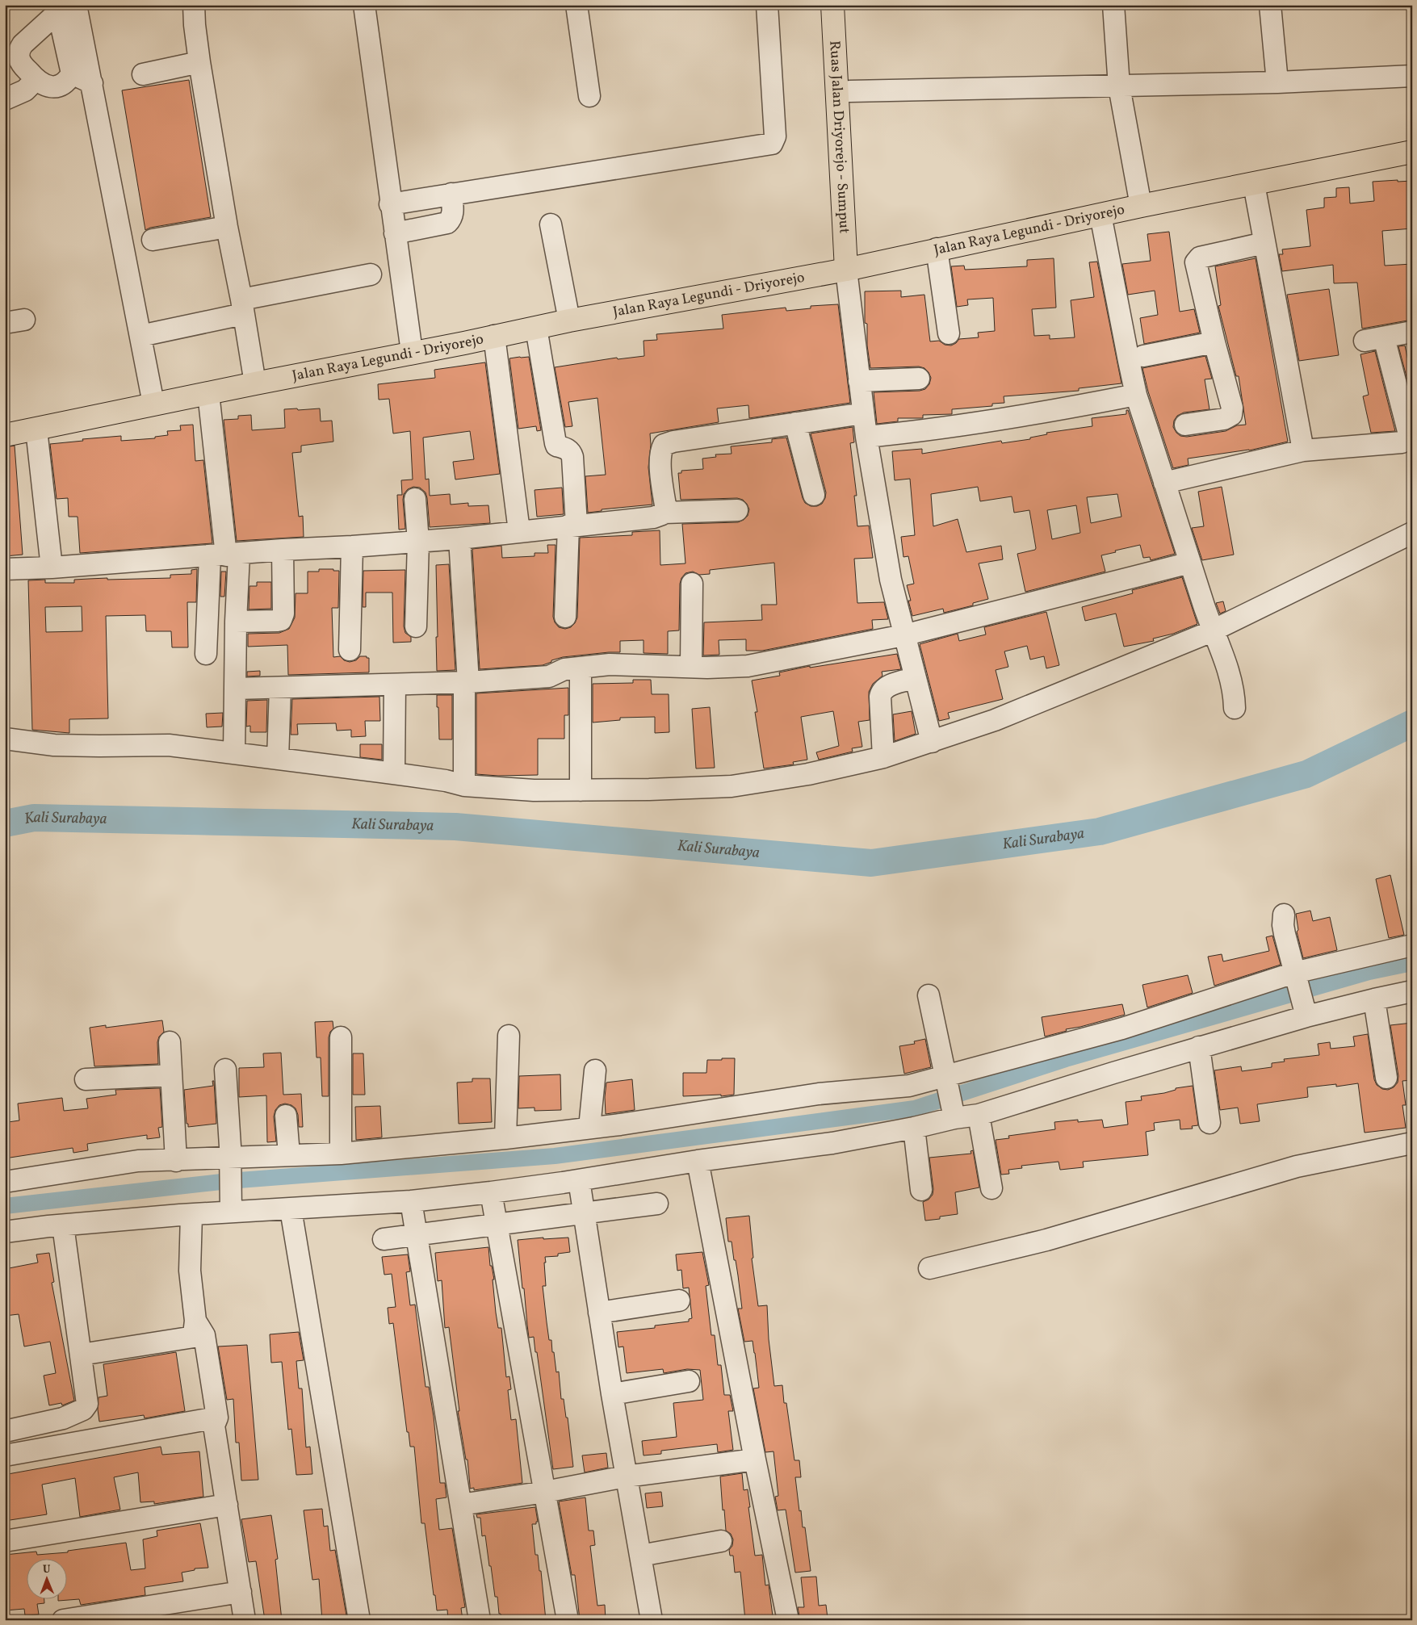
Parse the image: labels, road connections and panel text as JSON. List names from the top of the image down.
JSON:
{
  "streets": {
    "main road": ["Ruas Jalan Driyorejo - Sumput", "Jalan Raya Legundi - Driyorejo"]
  },
  "crossings": [
    ["Ruas Jalan Driyorejo - Sumput", "Jalan Raya Legundi - Driyorejo"]
  ],
  "water": ["Kali Surabaya"],
  "north": "top"
}
